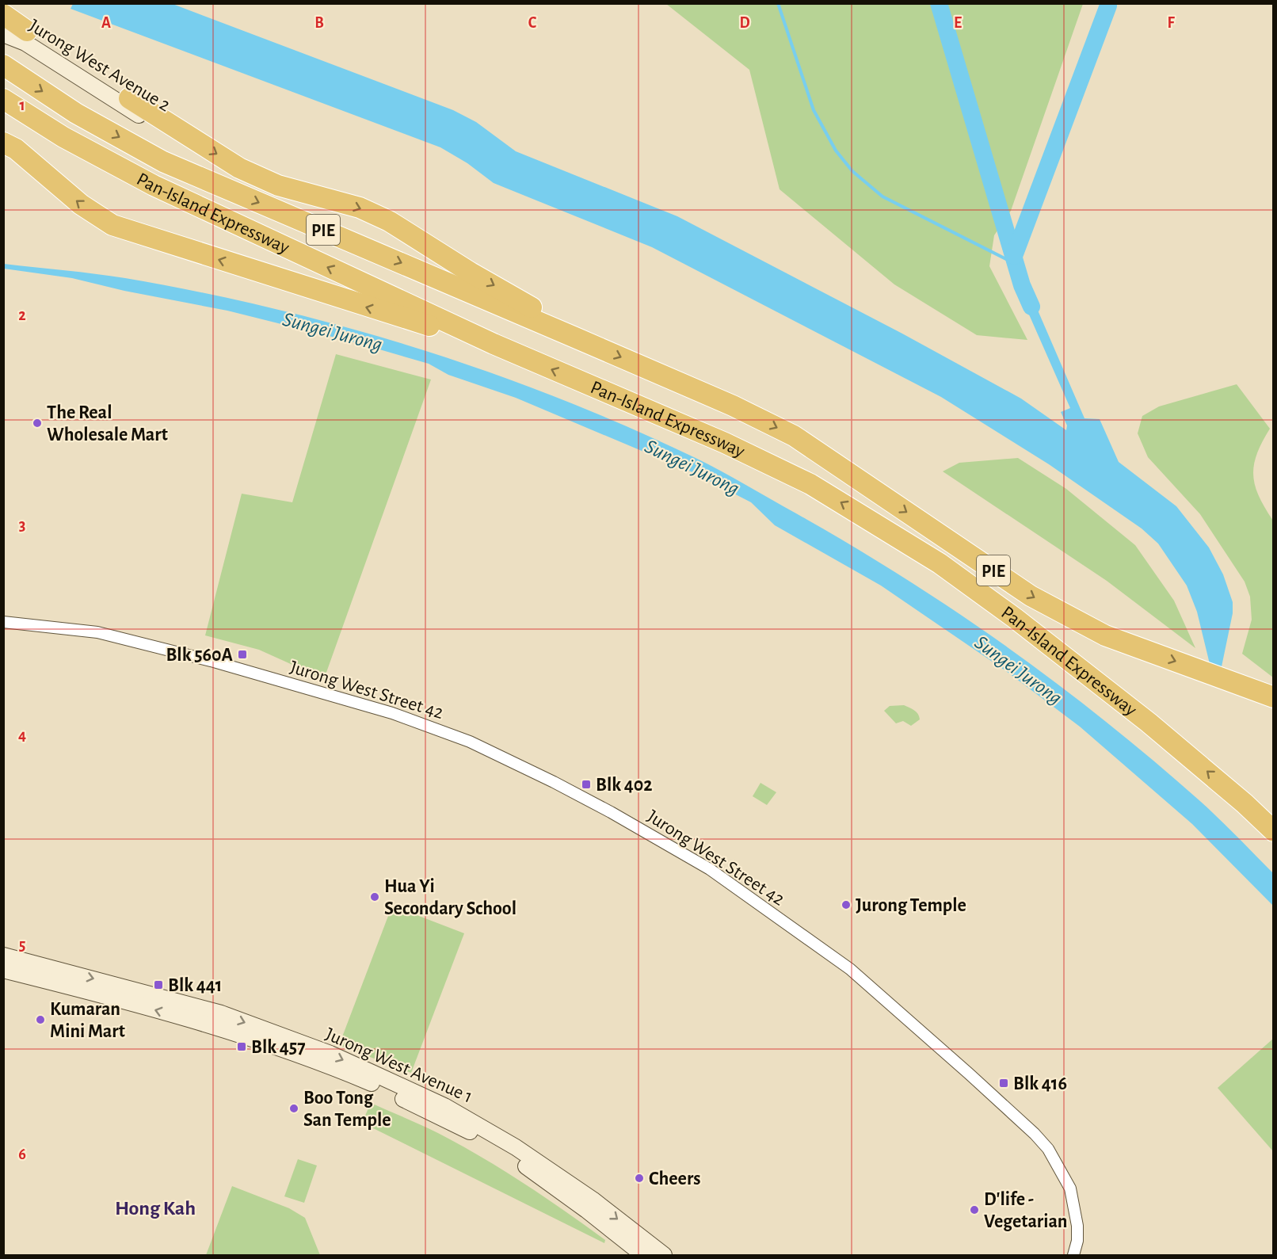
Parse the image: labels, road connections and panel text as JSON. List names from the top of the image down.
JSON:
{
  "streets": {
    "highway": ["Pan-Island Expressway", "PIE"],
    "street": ["Jurong West Avenue 2", "Jurong West Street 42", "Jurong West Avenue 1"]
  },
  "districts": ["Hong Kah"],
  "water": ["Sungei Jurong"],
  "places": {
    "other": [
      "The Real Wholesale Mart",
      "Hua Yi Secondary School",
      "Jurong Temple",
      "Kumaran Mini Mart",
      "Boo Tong San Temple",
      "Cheers",
      "D'life - Vegetarian"
    ],
    "transit": [
      "Blk 560A",
      "Blk 402",
      "Blk 441",
      "Blk 457",
      "Blk 416"
    ]
  },
  "grid": {
    "columns": [
      "A",
      "B",
      "C",
      "D",
      "E",
      "F"
    ],
    "rows": [
      "1",
      "2",
      "3",
      "4",
      "5",
      "6"
    ]
  }
}
